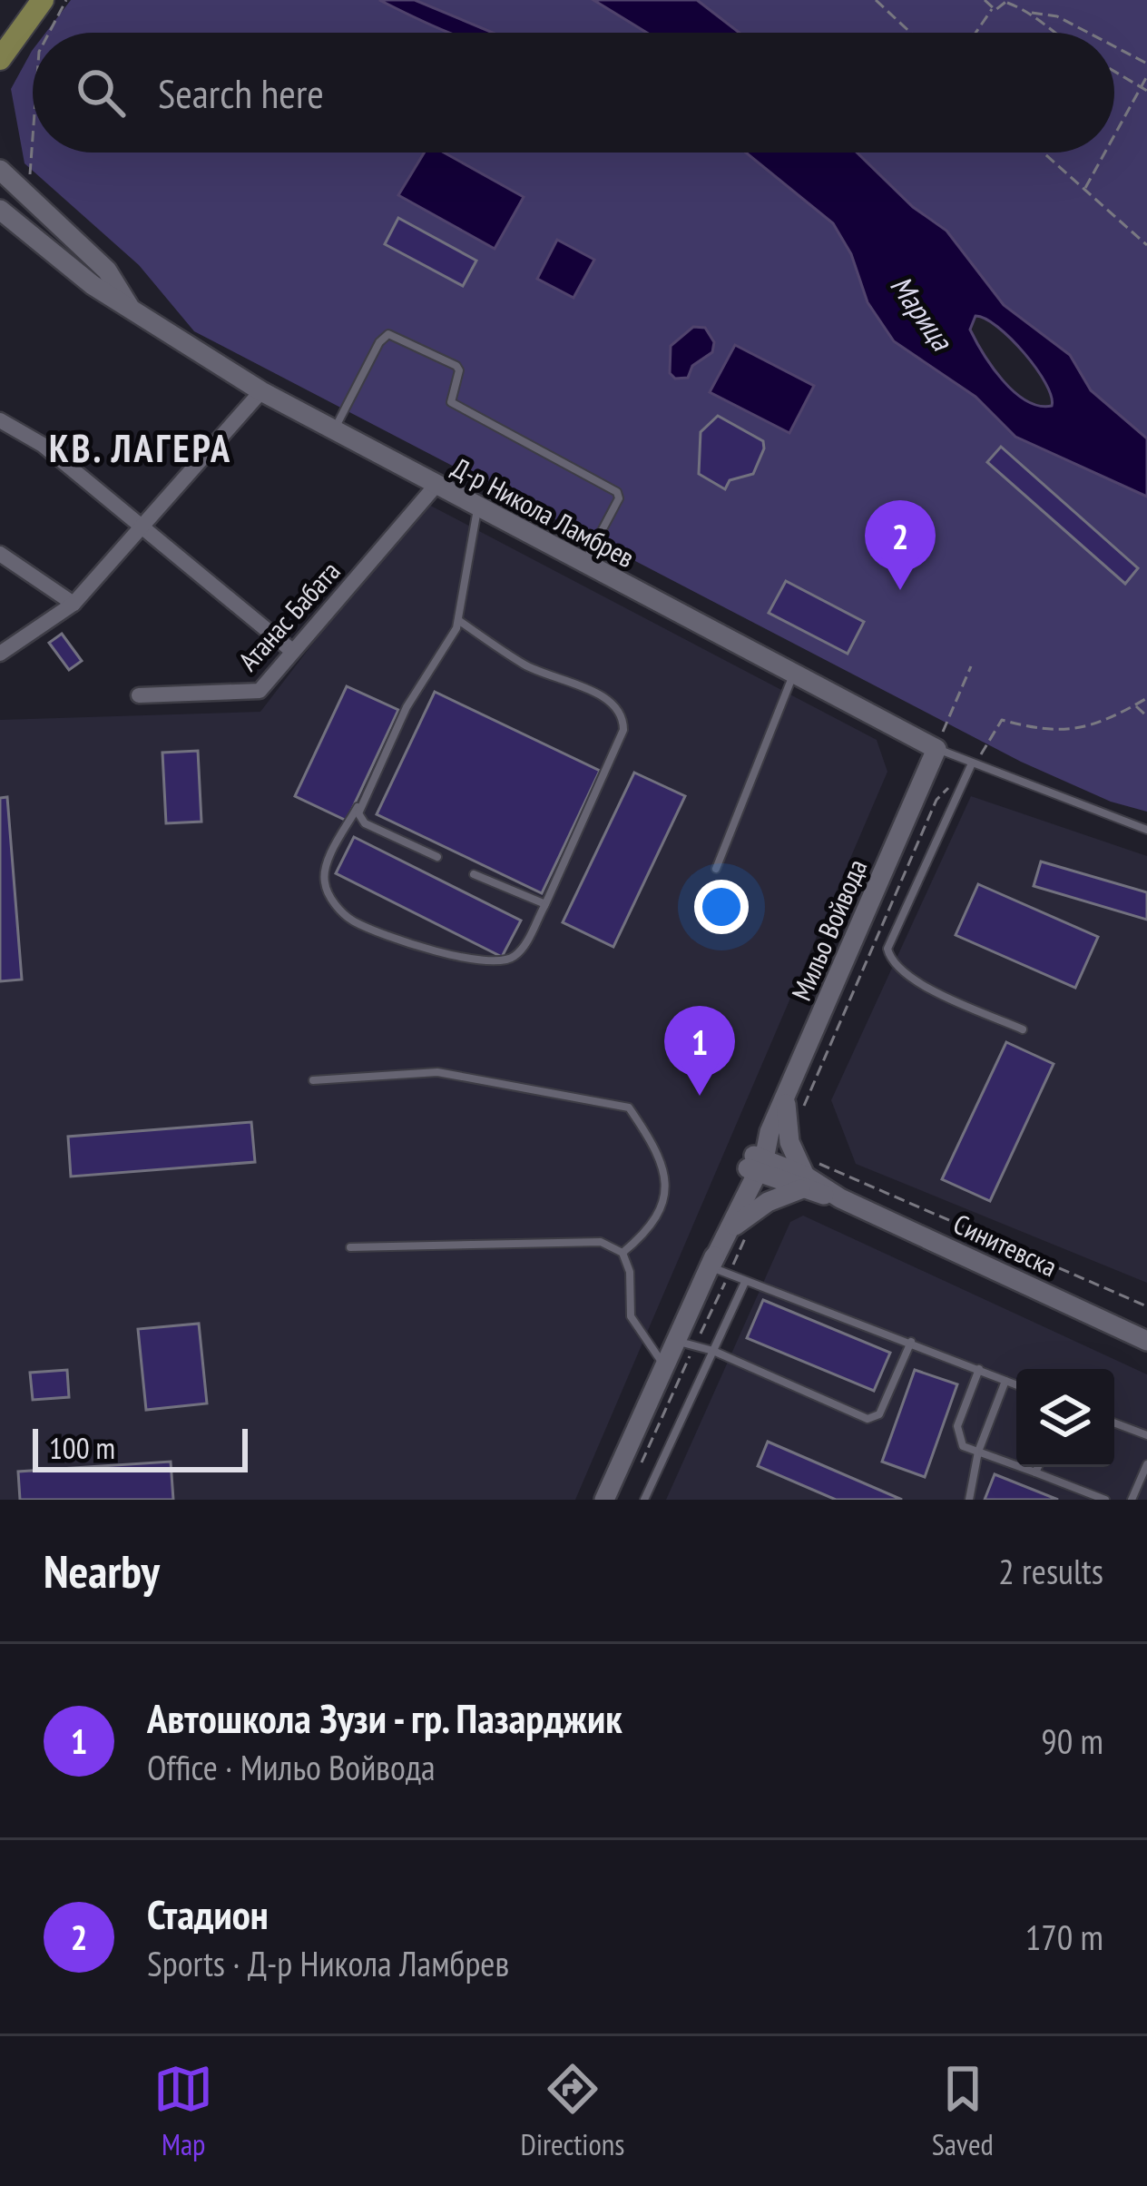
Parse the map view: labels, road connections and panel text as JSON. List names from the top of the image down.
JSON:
{
  "streets": {
    "street": [
      "Д-р Никола Ламбрев",
      "Атанас Бабата",
      "Мильо Войвода",
      "Синитевска"
    ]
  },
  "crossings": [
    ["Д-р Никола Ламбрев", "Атанас Бабата"],
    ["Д-р Никола Ламбрев", "Мильо Войвода"],
    ["Мильо Войвода", "Синитевска"]
  ],
  "districts": ["КВ. ЛАГЕРА"],
  "water": ["Марица"],
  "scale_bar": "100 m",
  "page": {
    "search": "Search here",
    "pins": ["2", "1"],
    "scale": "100 m",
    "heading": ["Nearby", "2 results"],
    "list": [
      {
        "mark": "1",
        "name": "Автошкола Зузи - гр. Пазарджик",
        "note": "Office · Мильо Войвода",
        "value": "90 m"
      },
      {
        "mark": "2",
        "name": "Стадион",
        "note": "Sports · Д-р Никола Ламбрев",
        "value": "170 m"
      }
    ],
    "nav": ["Map", "Directions", "Saved"]
  }
}
